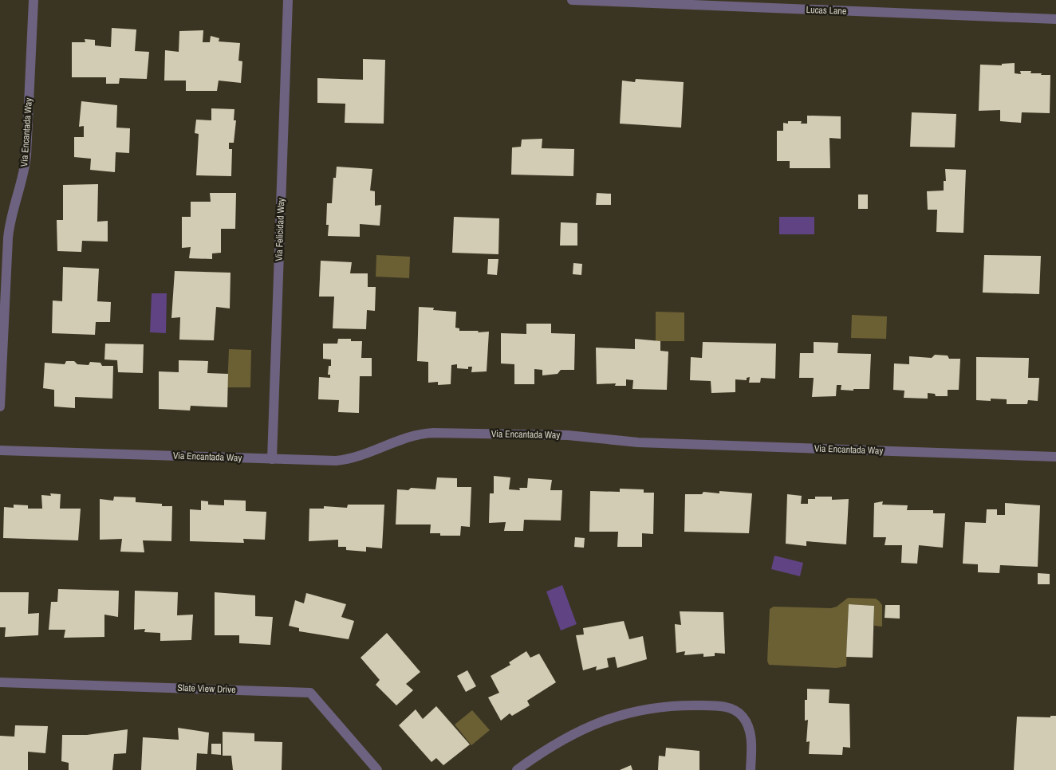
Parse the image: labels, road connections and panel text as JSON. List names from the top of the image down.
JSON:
{
  "streets": {
    "street": [
      "Lucas Lane",
      "Via Encantada Way",
      "Via Felicidad Way",
      "Slate View Drive"
    ]
  },
  "crossings": [
    ["Via Encantada Way", "Via Felicidad Way"]
  ]
}
